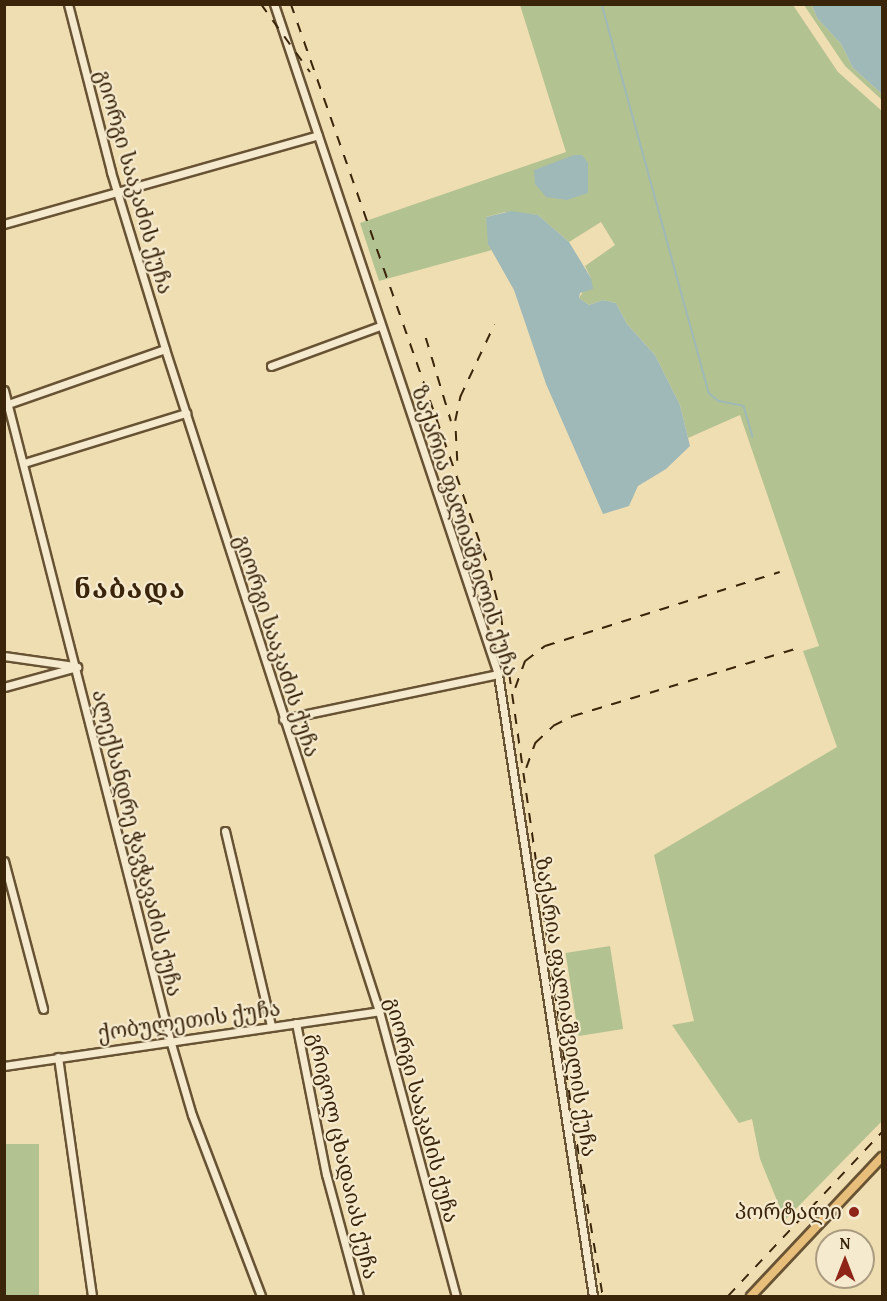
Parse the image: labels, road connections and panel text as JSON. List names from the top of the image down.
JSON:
{
  "streets": {
    "street": [
      "გიორგი სააკაძის ქუჩა",
      "ზაქარია ფალიაშვილის ქუჩა",
      "ალექსანდრე ჭავჭავაძის ქუჩა",
      "ქობულეთის ქუჩა",
      "გრიგოლ ცხადაიას ქუჩა"
    ]
  },
  "crossings": [
    ["გიორგი სააკაძის ქუჩა", "ქობულეთის ქუჩა"],
    ["ალექსანდრე ჭავჭავაძის ქუჩა", "ქობულეთის ქუჩა"],
    ["ქობულეთის ქუჩა", "გრიგოლ ცხადაიას ქუჩა"]
  ],
  "districts": ["ნაბადა"],
  "places": ["პორტალი"],
  "north": "top"
}
